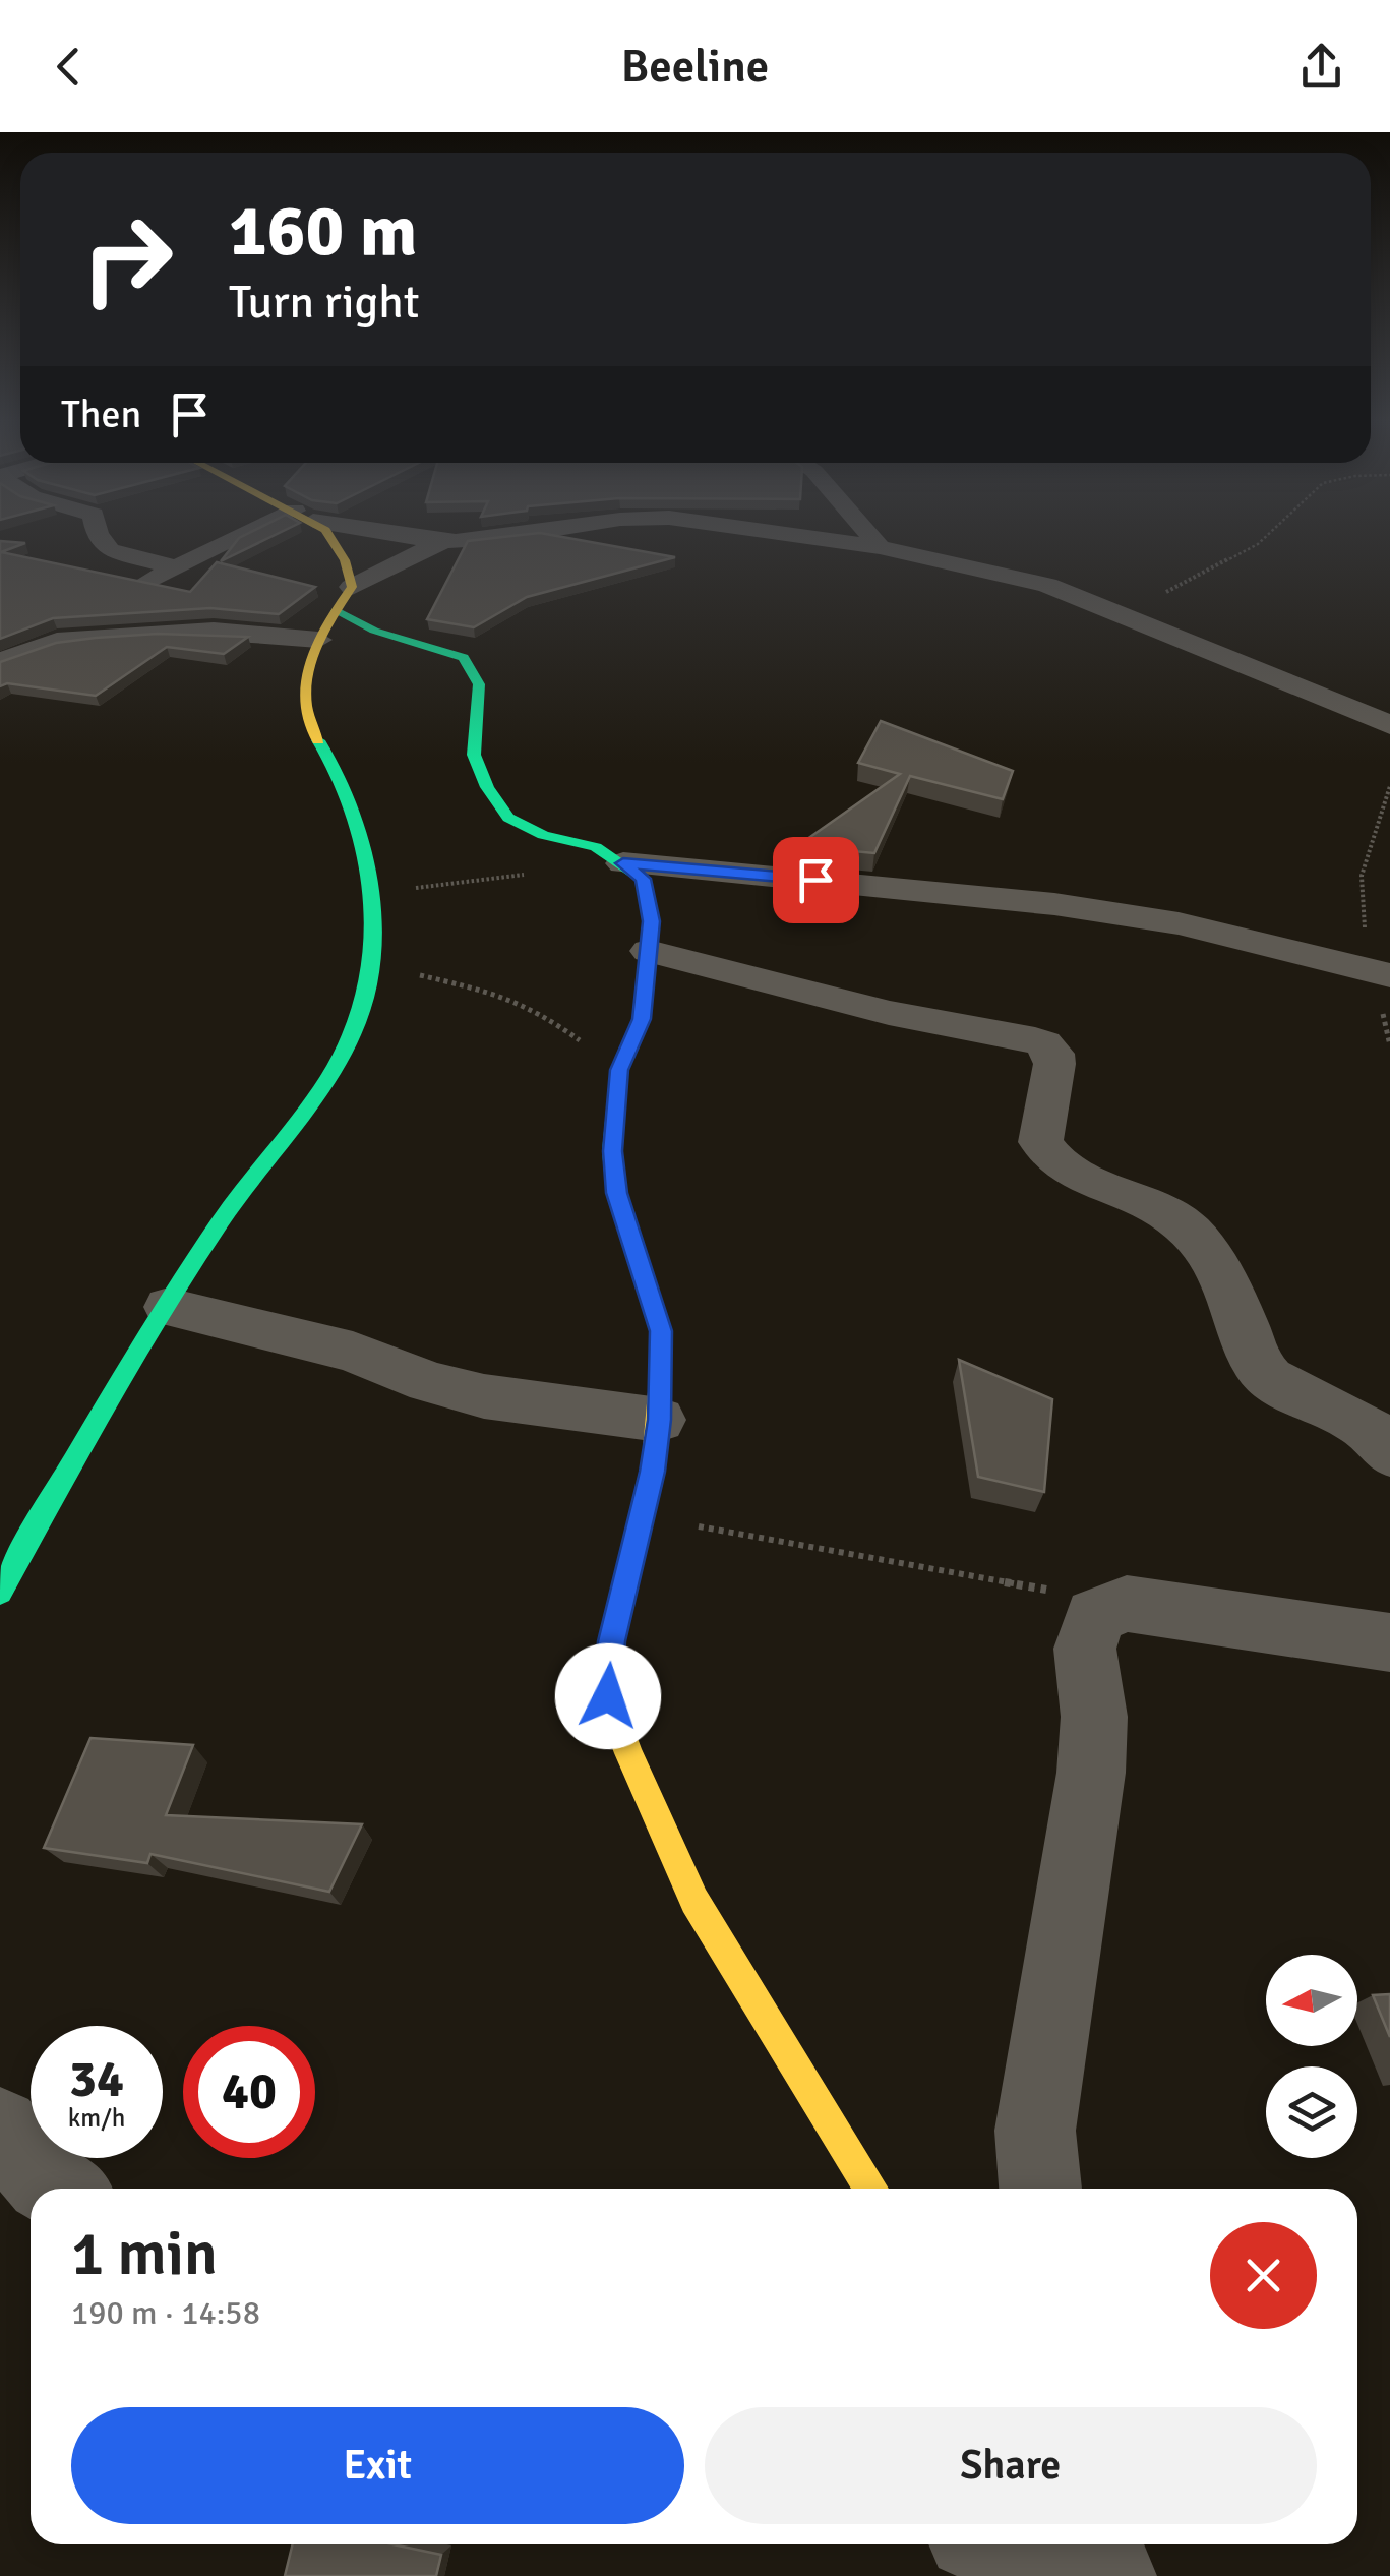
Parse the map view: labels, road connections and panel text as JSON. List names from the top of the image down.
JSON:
{
  "north": "left",
  "page": {
    "header": "Beeline",
    "turn": ["160 m", "Turn right"],
    "then": "Then",
    "speed": "34 km/h",
    "limit": "40",
    "heading": ["1 min", "190 m · 14:58"],
    "buttons": ["Exit", "Share"]
  }
}
